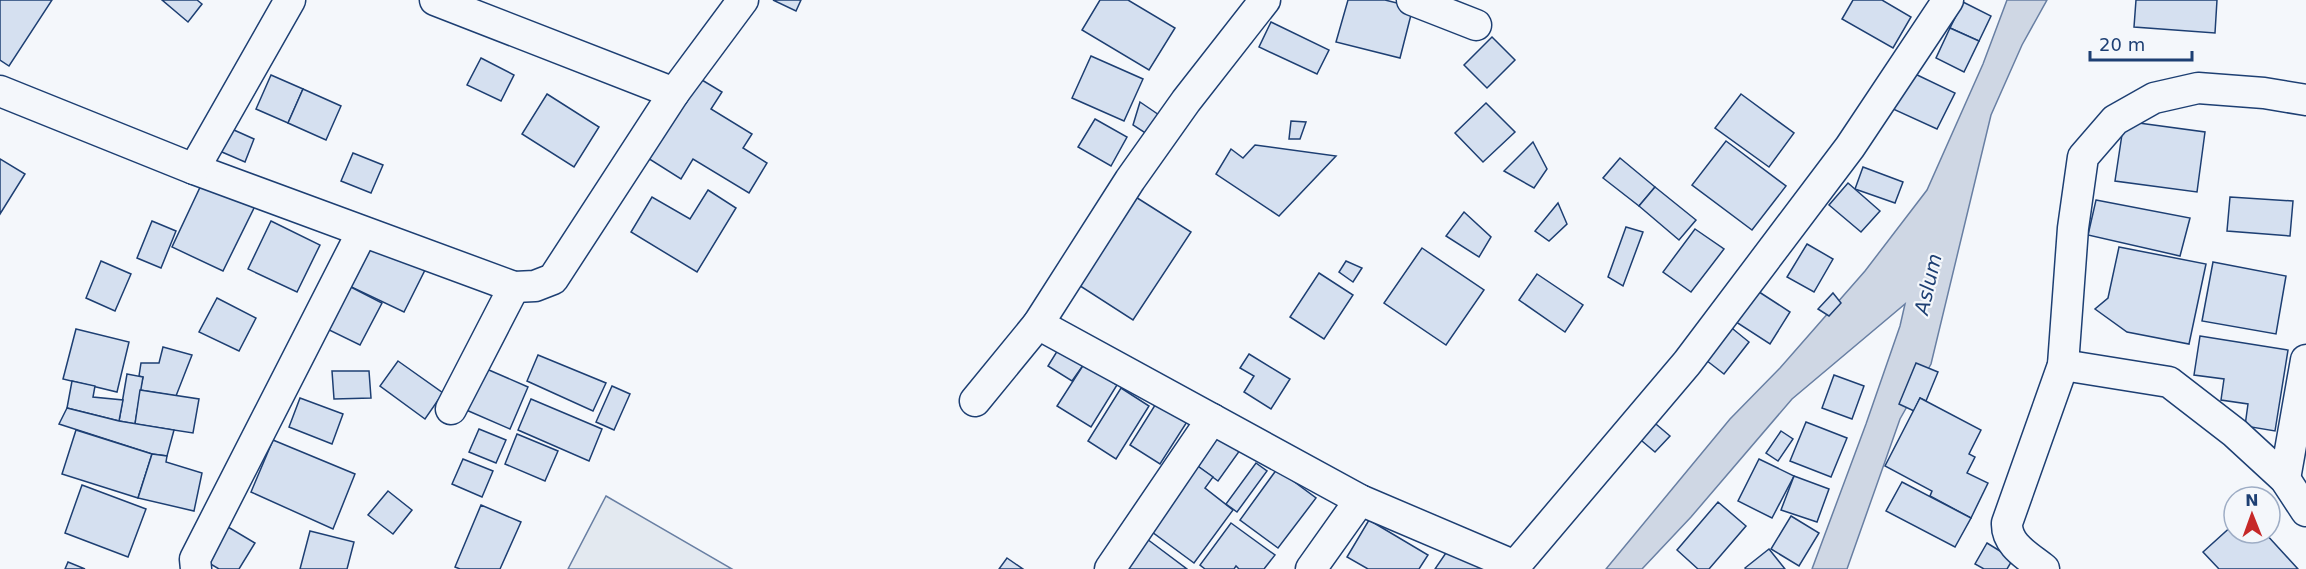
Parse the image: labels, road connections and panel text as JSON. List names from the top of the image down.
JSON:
{
  "water": ["Aslum"],
  "scale_bar": "20 m",
  "north": "top"
}
